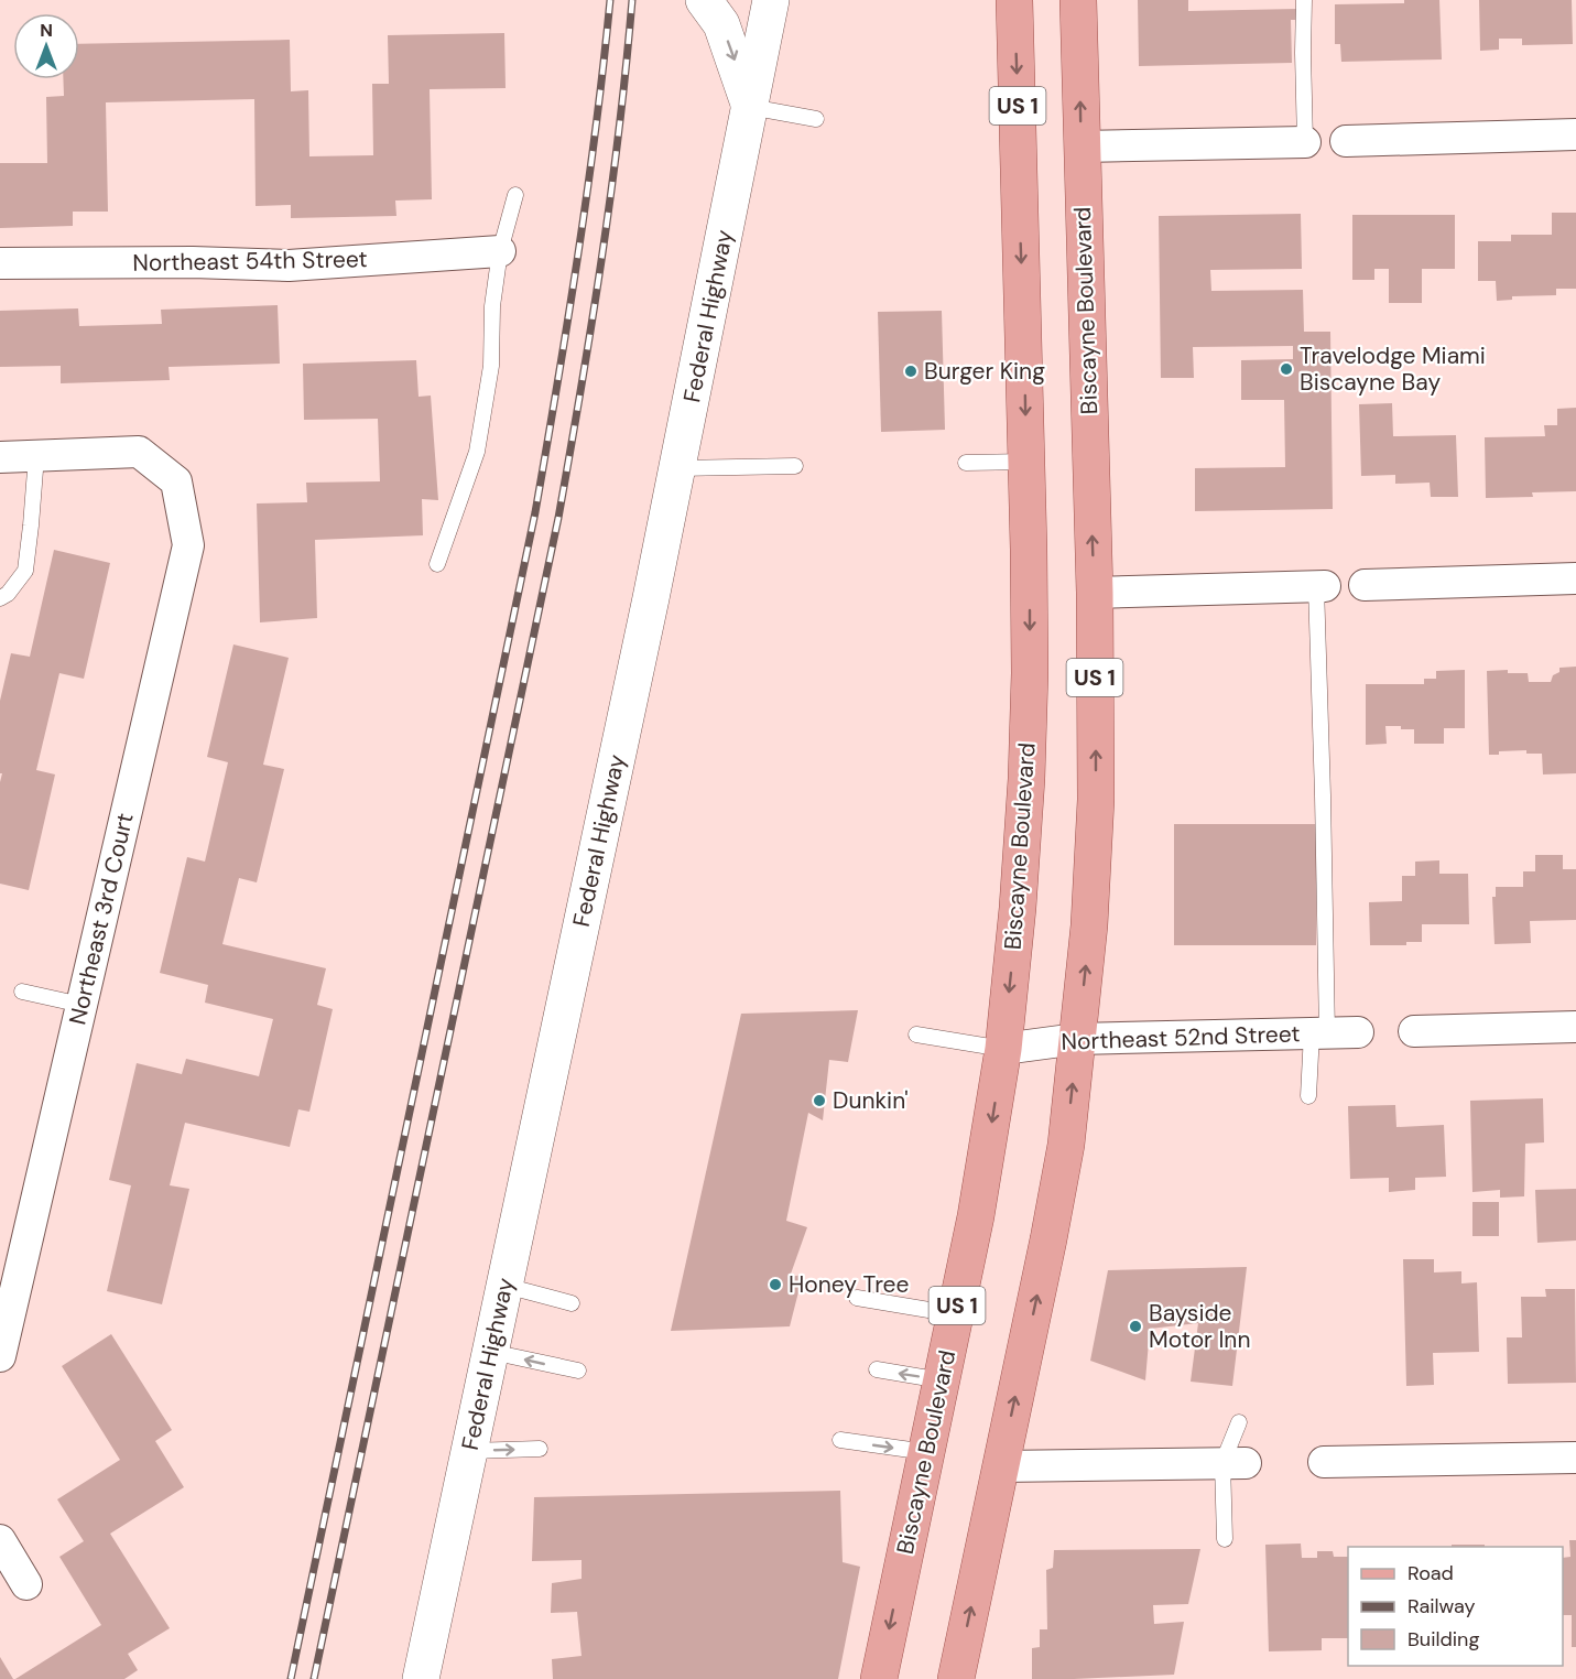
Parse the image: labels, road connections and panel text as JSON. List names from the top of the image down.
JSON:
{
  "streets": {
    "main road": ["US 1", "Biscayne Boulevard"],
    "street": [
      "Northeast 54th Street",
      "Federal Highway",
      "Northeast 3rd Court",
      "Northeast 52nd Street"
    ]
  },
  "crossings": [
    ["Biscayne Boulevard", "Northeast 52nd Street"]
  ],
  "places": [
    "Travelodge Miami Biscayne Bay",
    "Burger King",
    "Dunkin'",
    "Honey Tree",
    "Bayside Motor Inn"
  ],
  "legend": ["Road", "Railway", "Building"],
  "north": "top"
}
